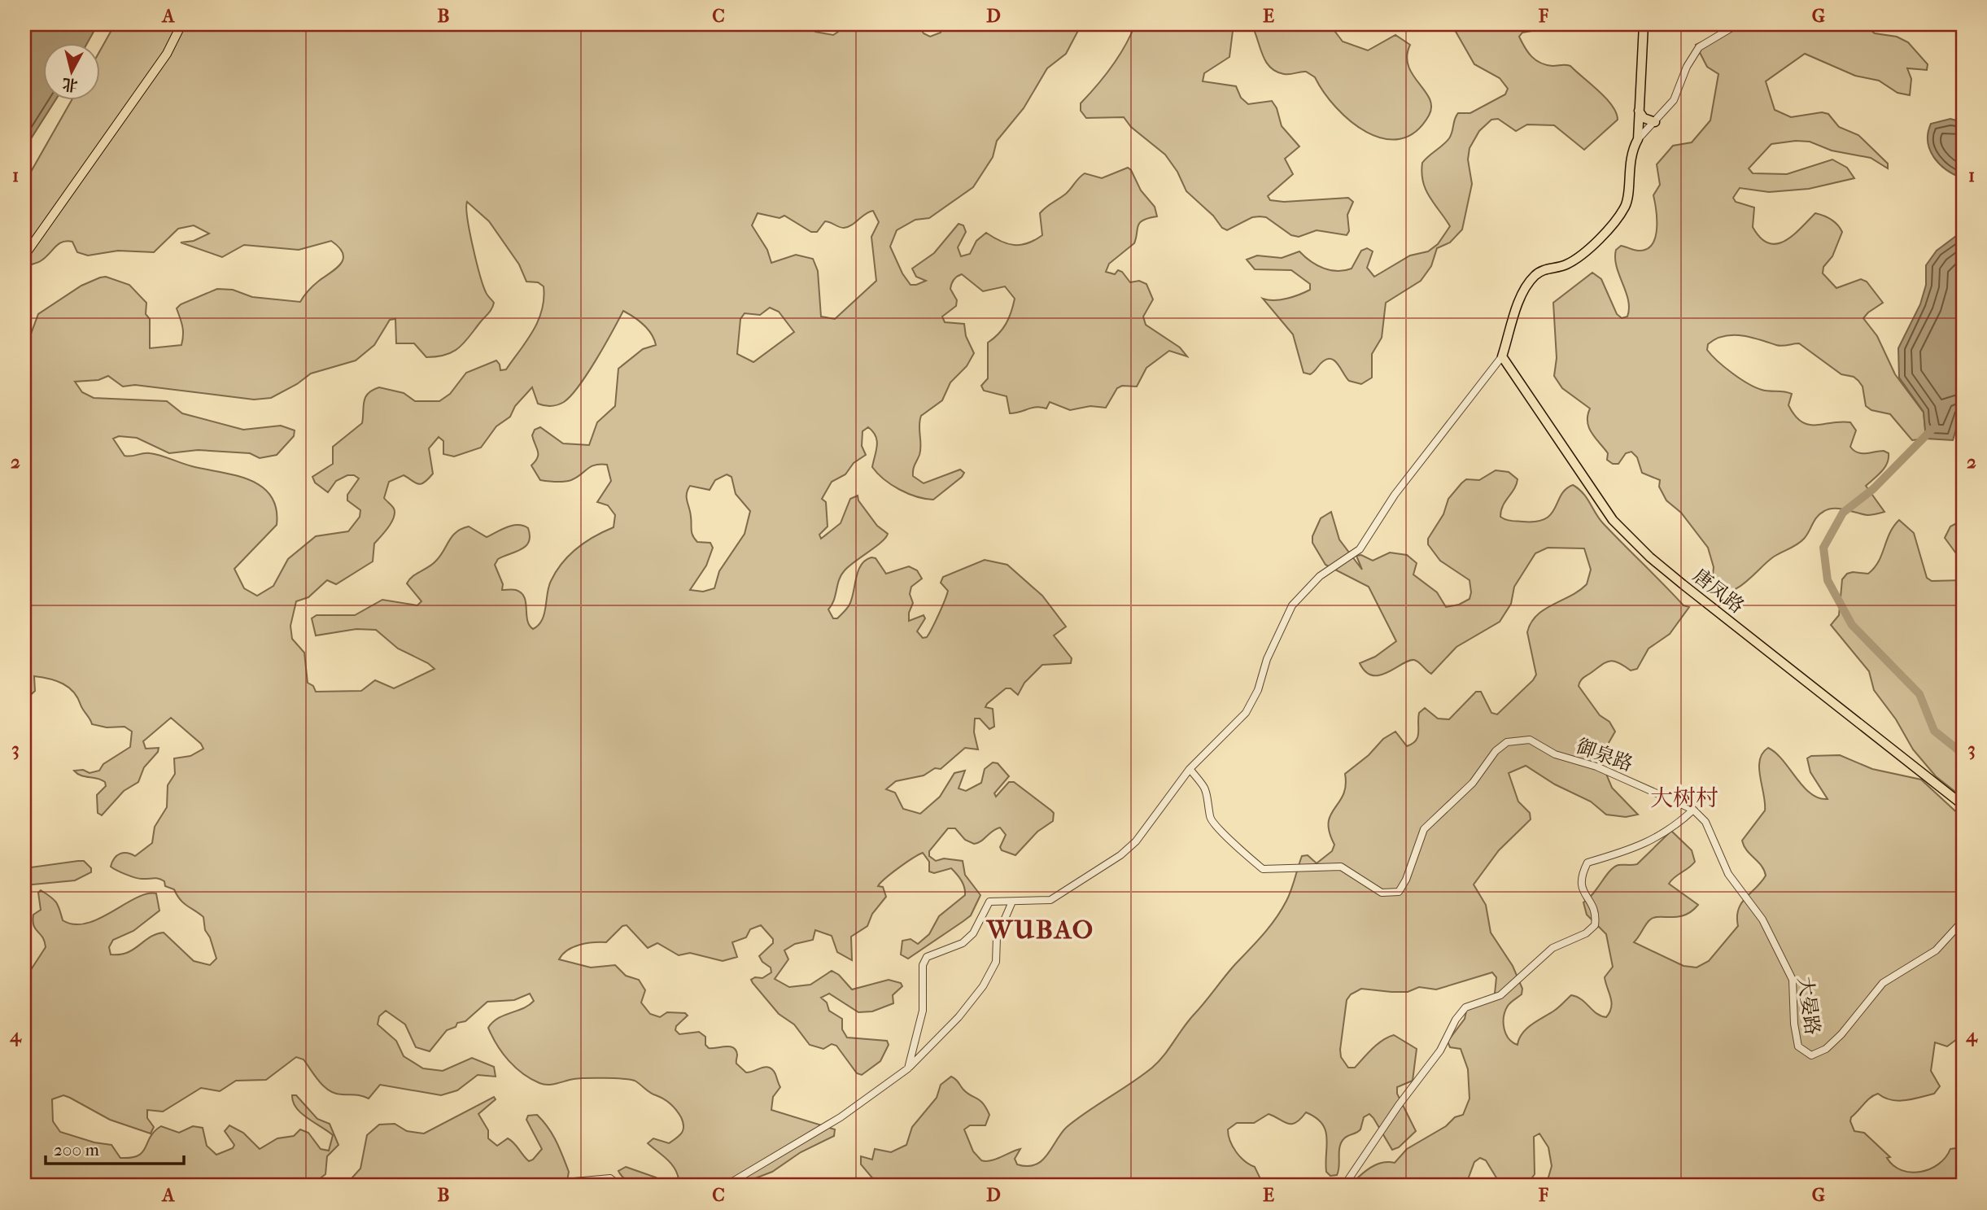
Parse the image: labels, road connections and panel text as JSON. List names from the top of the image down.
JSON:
{
  "streets": {
    "highway": ["唐凤路"],
    "street": ["御泉路", "大晏路"]
  },
  "crossings": [
    ["御泉路", "大晏路"]
  ],
  "districts": ["大树村", "WUBAO"],
  "scale_bar": "200 m",
  "north": "bottom",
  "grid": {
    "columns": [
      "A",
      "B",
      "C",
      "D",
      "E",
      "F",
      "G"
    ],
    "rows": [
      "1",
      "2",
      "3",
      "4"
    ]
  }
}
